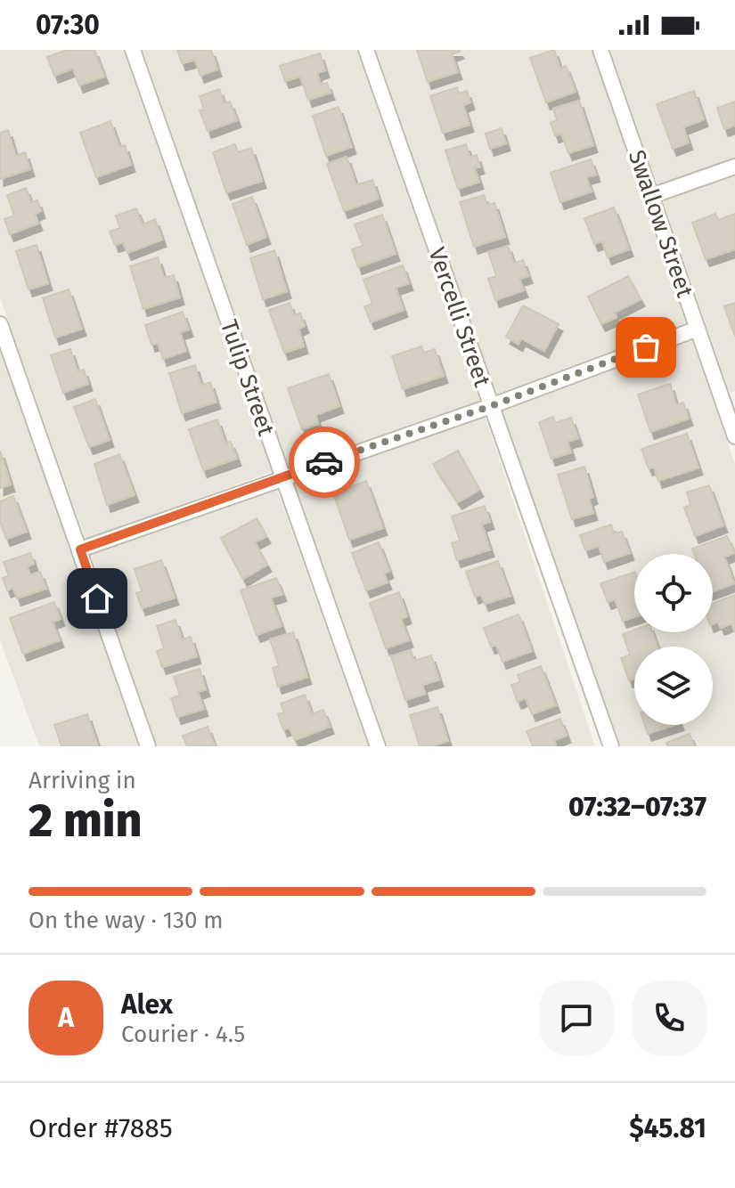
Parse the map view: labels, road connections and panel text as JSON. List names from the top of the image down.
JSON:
{
  "streets": {
    "street": ["Swallow Street", "Vercelli Street", "Tulip Street"]
  },
  "page": {
    "status": "07:30",
    "heading": ["2 min", "Arriving in", "07:32–07:37"],
    "panel": [
      "Alex",
      "Courier · 4.5",
      "Order #7885",
      "$45.81"
    ],
    "bar": "On the way · 130 m",
    "round": "A"
  }
}
